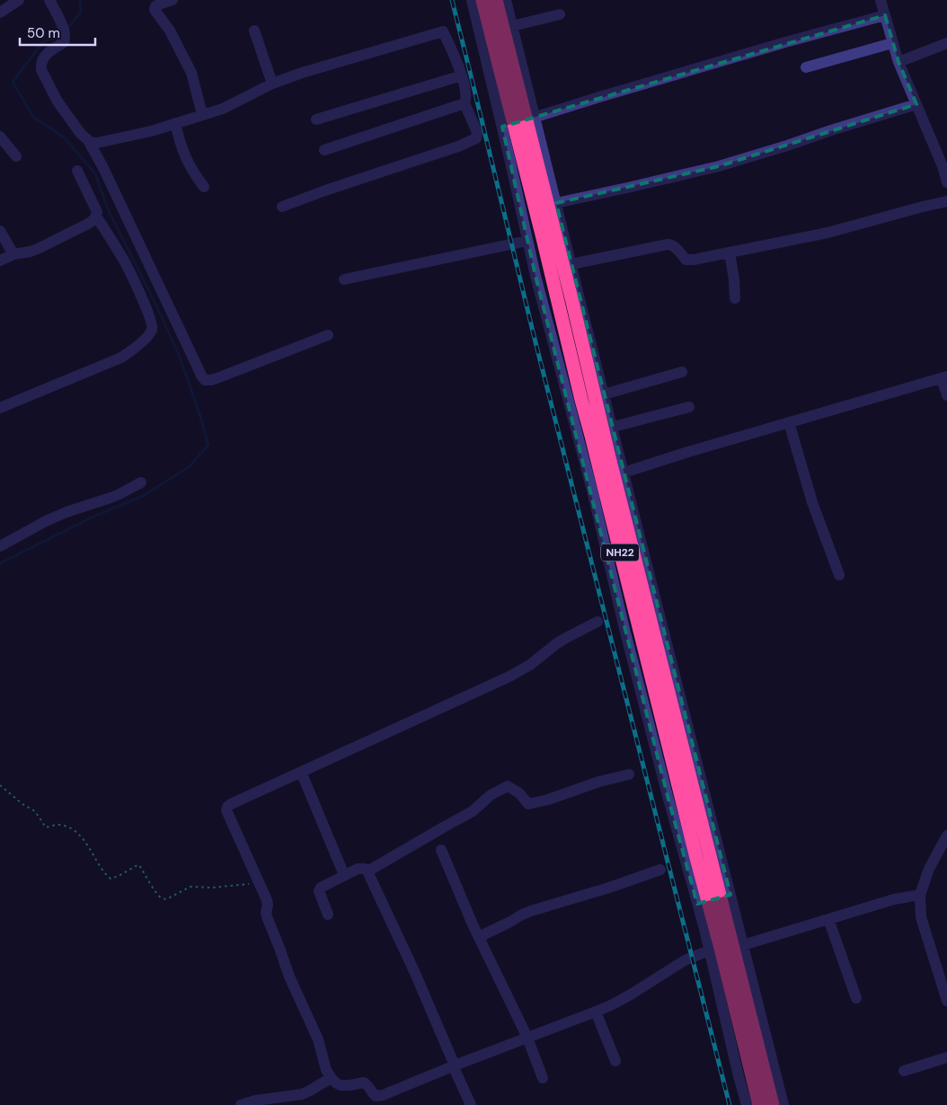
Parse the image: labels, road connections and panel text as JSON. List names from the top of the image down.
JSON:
{
  "streets": {
    "highway": ["NH22"]
  },
  "scale_bar": "50 m"
}
